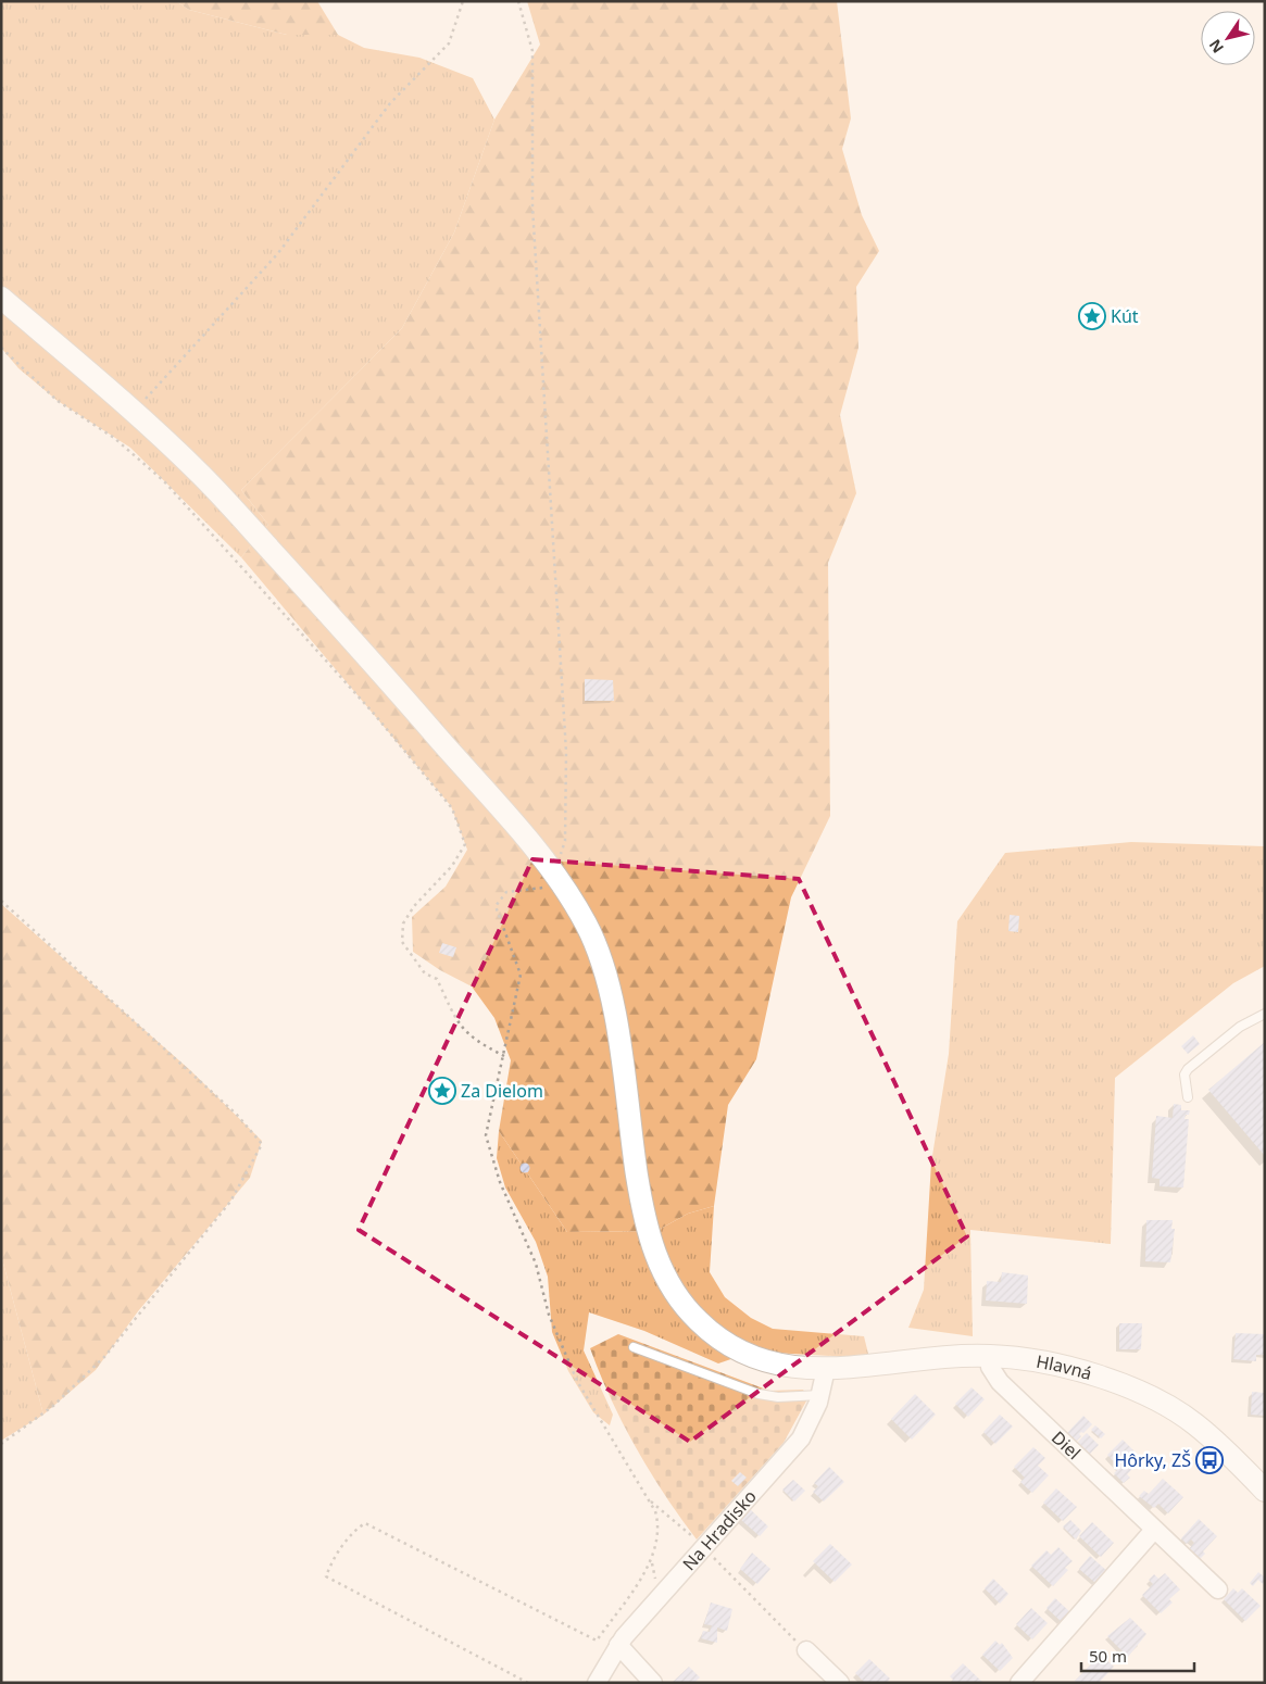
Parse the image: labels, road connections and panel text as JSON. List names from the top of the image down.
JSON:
{
  "streets": {
    "street": ["Hlavná", "Diel", "Na Hradisko"]
  },
  "crossings": [
    ["Hlavná", "Diel"],
    ["Hlavná", "Na Hradisko"]
  ],
  "places": {
    "place": ["Kút", "Za Dielom"],
    "bus stop": ["Hôrky, ZŠ"]
  },
  "scale_bar": "50 m",
  "north": "bottom left"
}
